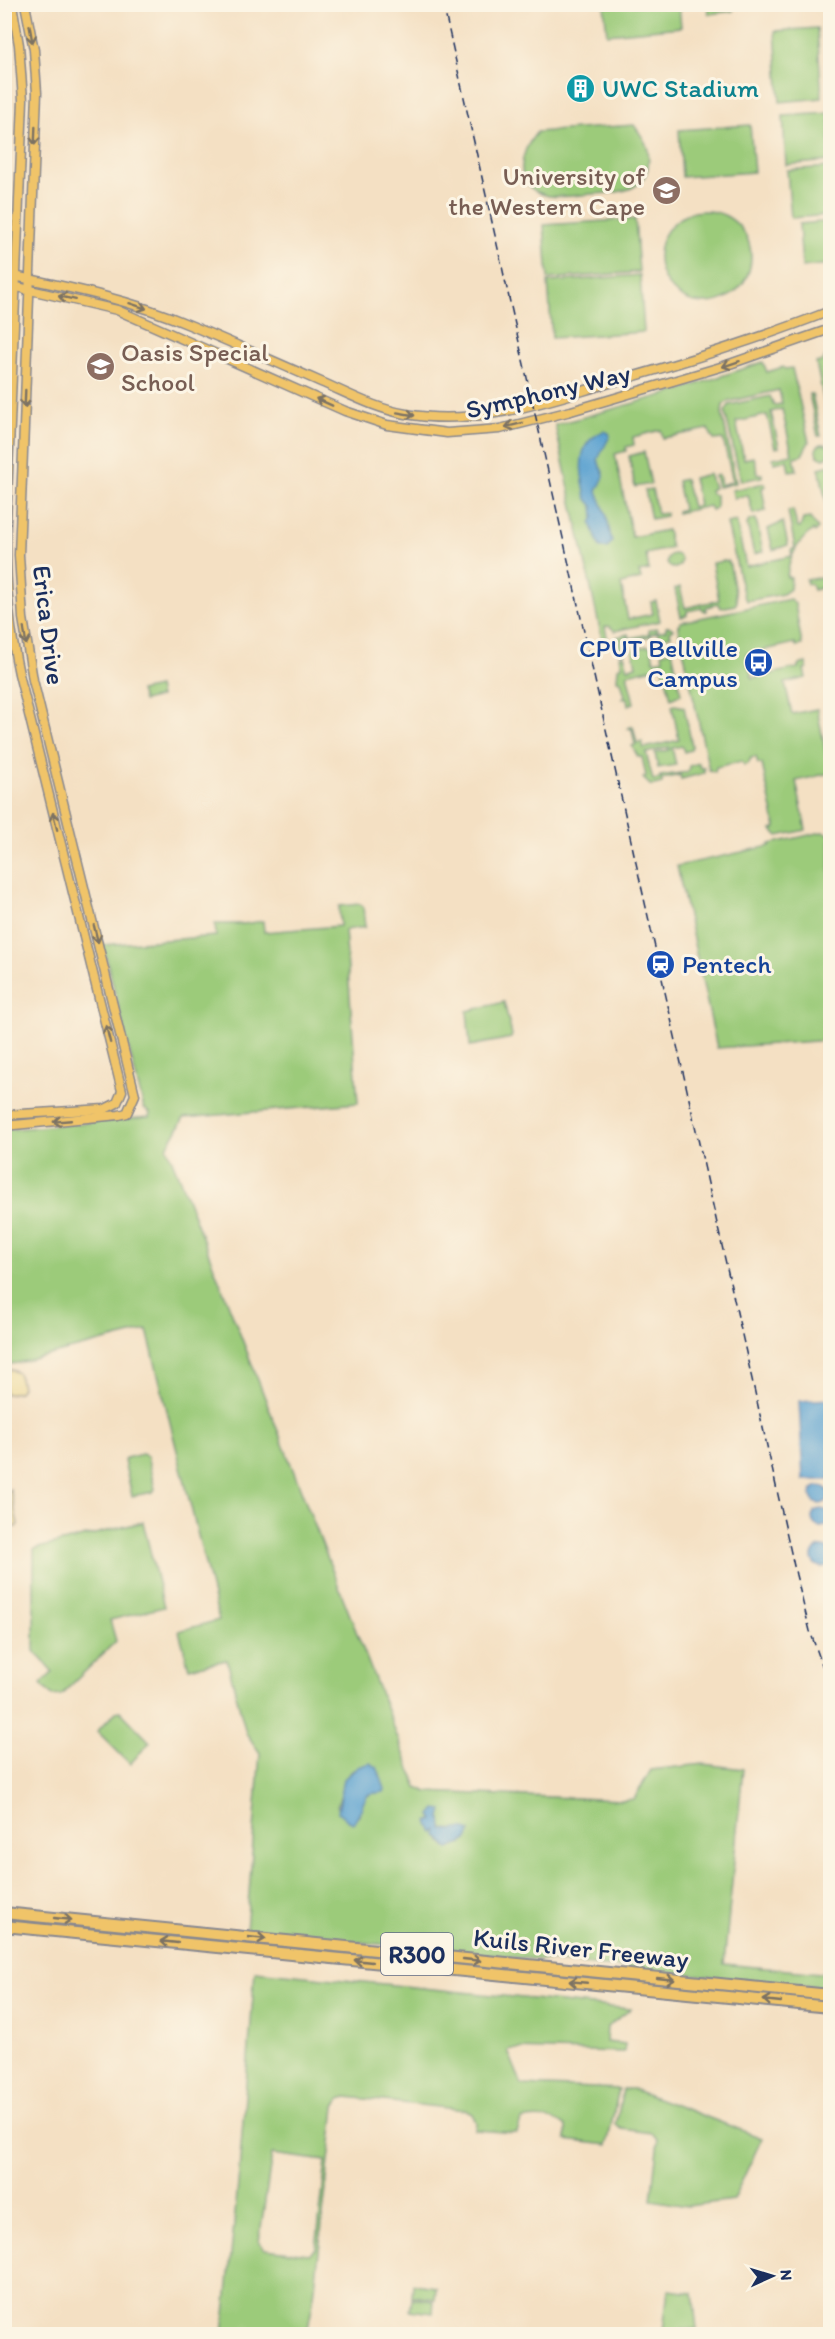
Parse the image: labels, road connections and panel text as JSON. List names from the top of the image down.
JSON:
{
  "streets": {
    "highway": ["Kuils River Freeway", "R300"],
    "main road": ["Symphony Way", "Erica Drive"]
  },
  "crossings": [
    ["Symphony Way", "Erica Drive"]
  ],
  "places": {
    "building": ["UWC Stadium"],
    "school or university": ["University of the Western Cape", "Oasis Special School"],
    "bus stop": ["CPUT Bellville Campus"],
    "station": ["Pentech"]
  },
  "north": "right"
}
